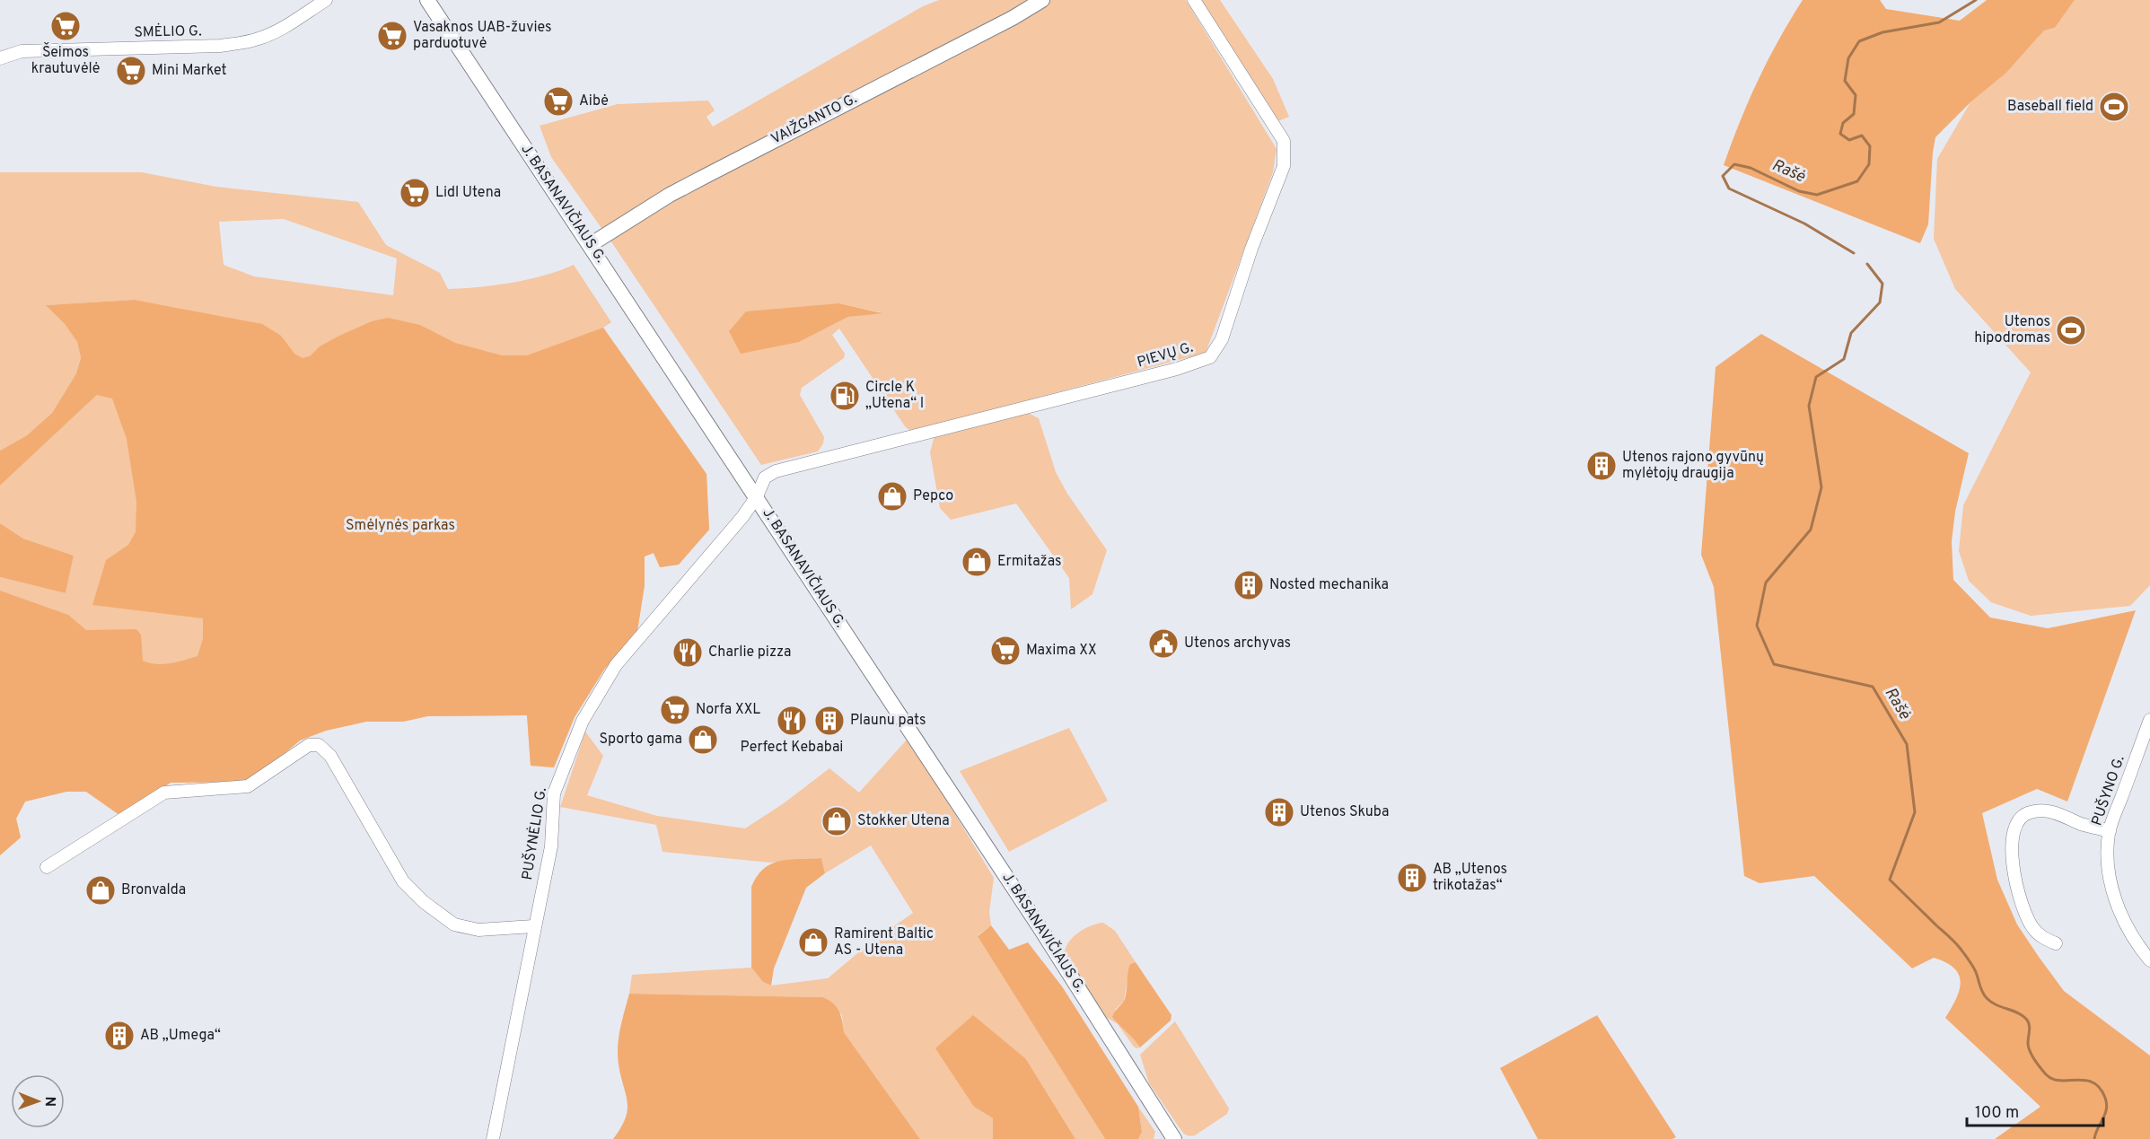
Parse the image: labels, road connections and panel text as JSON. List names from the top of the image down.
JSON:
{
  "streets": {
    "main road": ["VAIŽGANTO G.", "J. BASANAVIČIAUS G."],
    "street": [
      "SMĖLIO G.",
      "PIEVŲ G.",
      "PUŠYNO G.",
      "PUŠYNĖLIO G."
    ]
  },
  "crossings": [
    ["VAIŽGANTO G.", "J. BASANAVIČIAUS G."],
    ["J. BASANAVIČIAUS G.", "PIEVŲ G."],
    ["J. BASANAVIČIAUS G.", "PUŠYNĖLIO G."],
    ["PIEVŲ G.", "PUŠYNĖLIO G."]
  ],
  "water": ["Rašė"],
  "parks": ["Smėlynės parkas"],
  "places": {
    "supermarket": [
      "Šeimos krautuvėlė",
      "Vasaknos UAB-žuvies parduotuvė",
      "Mini Market",
      "Aibė",
      "Lidl Utena",
      "Maxima XX",
      "Norfa XXL"
    ],
    "sports": ["Baseball field", "Utenos hipodromas"],
    "fuel station": ["Circle K „Utena“ I"],
    "building": [
      "Utenos rajono gyvūnų mylėtojų draugija",
      "Nosted mechanika",
      "Plaunu pats",
      "Utenos Skuba",
      "AB „Utenos trikotažas“",
      "AB „Umega“"
    ],
    "shop": [
      "Pepco",
      "Ermitažas",
      "Sporto gama",
      "Stokker Utena",
      "Bronvalda",
      "Ramirent Baltic AS - Utena"
    ],
    "public building": ["Utenos archyvas"],
    "restaurant": ["Charlie pizza", "Perfect Kebabai"]
  },
  "scale_bar": "100 m",
  "north": "right"
}
